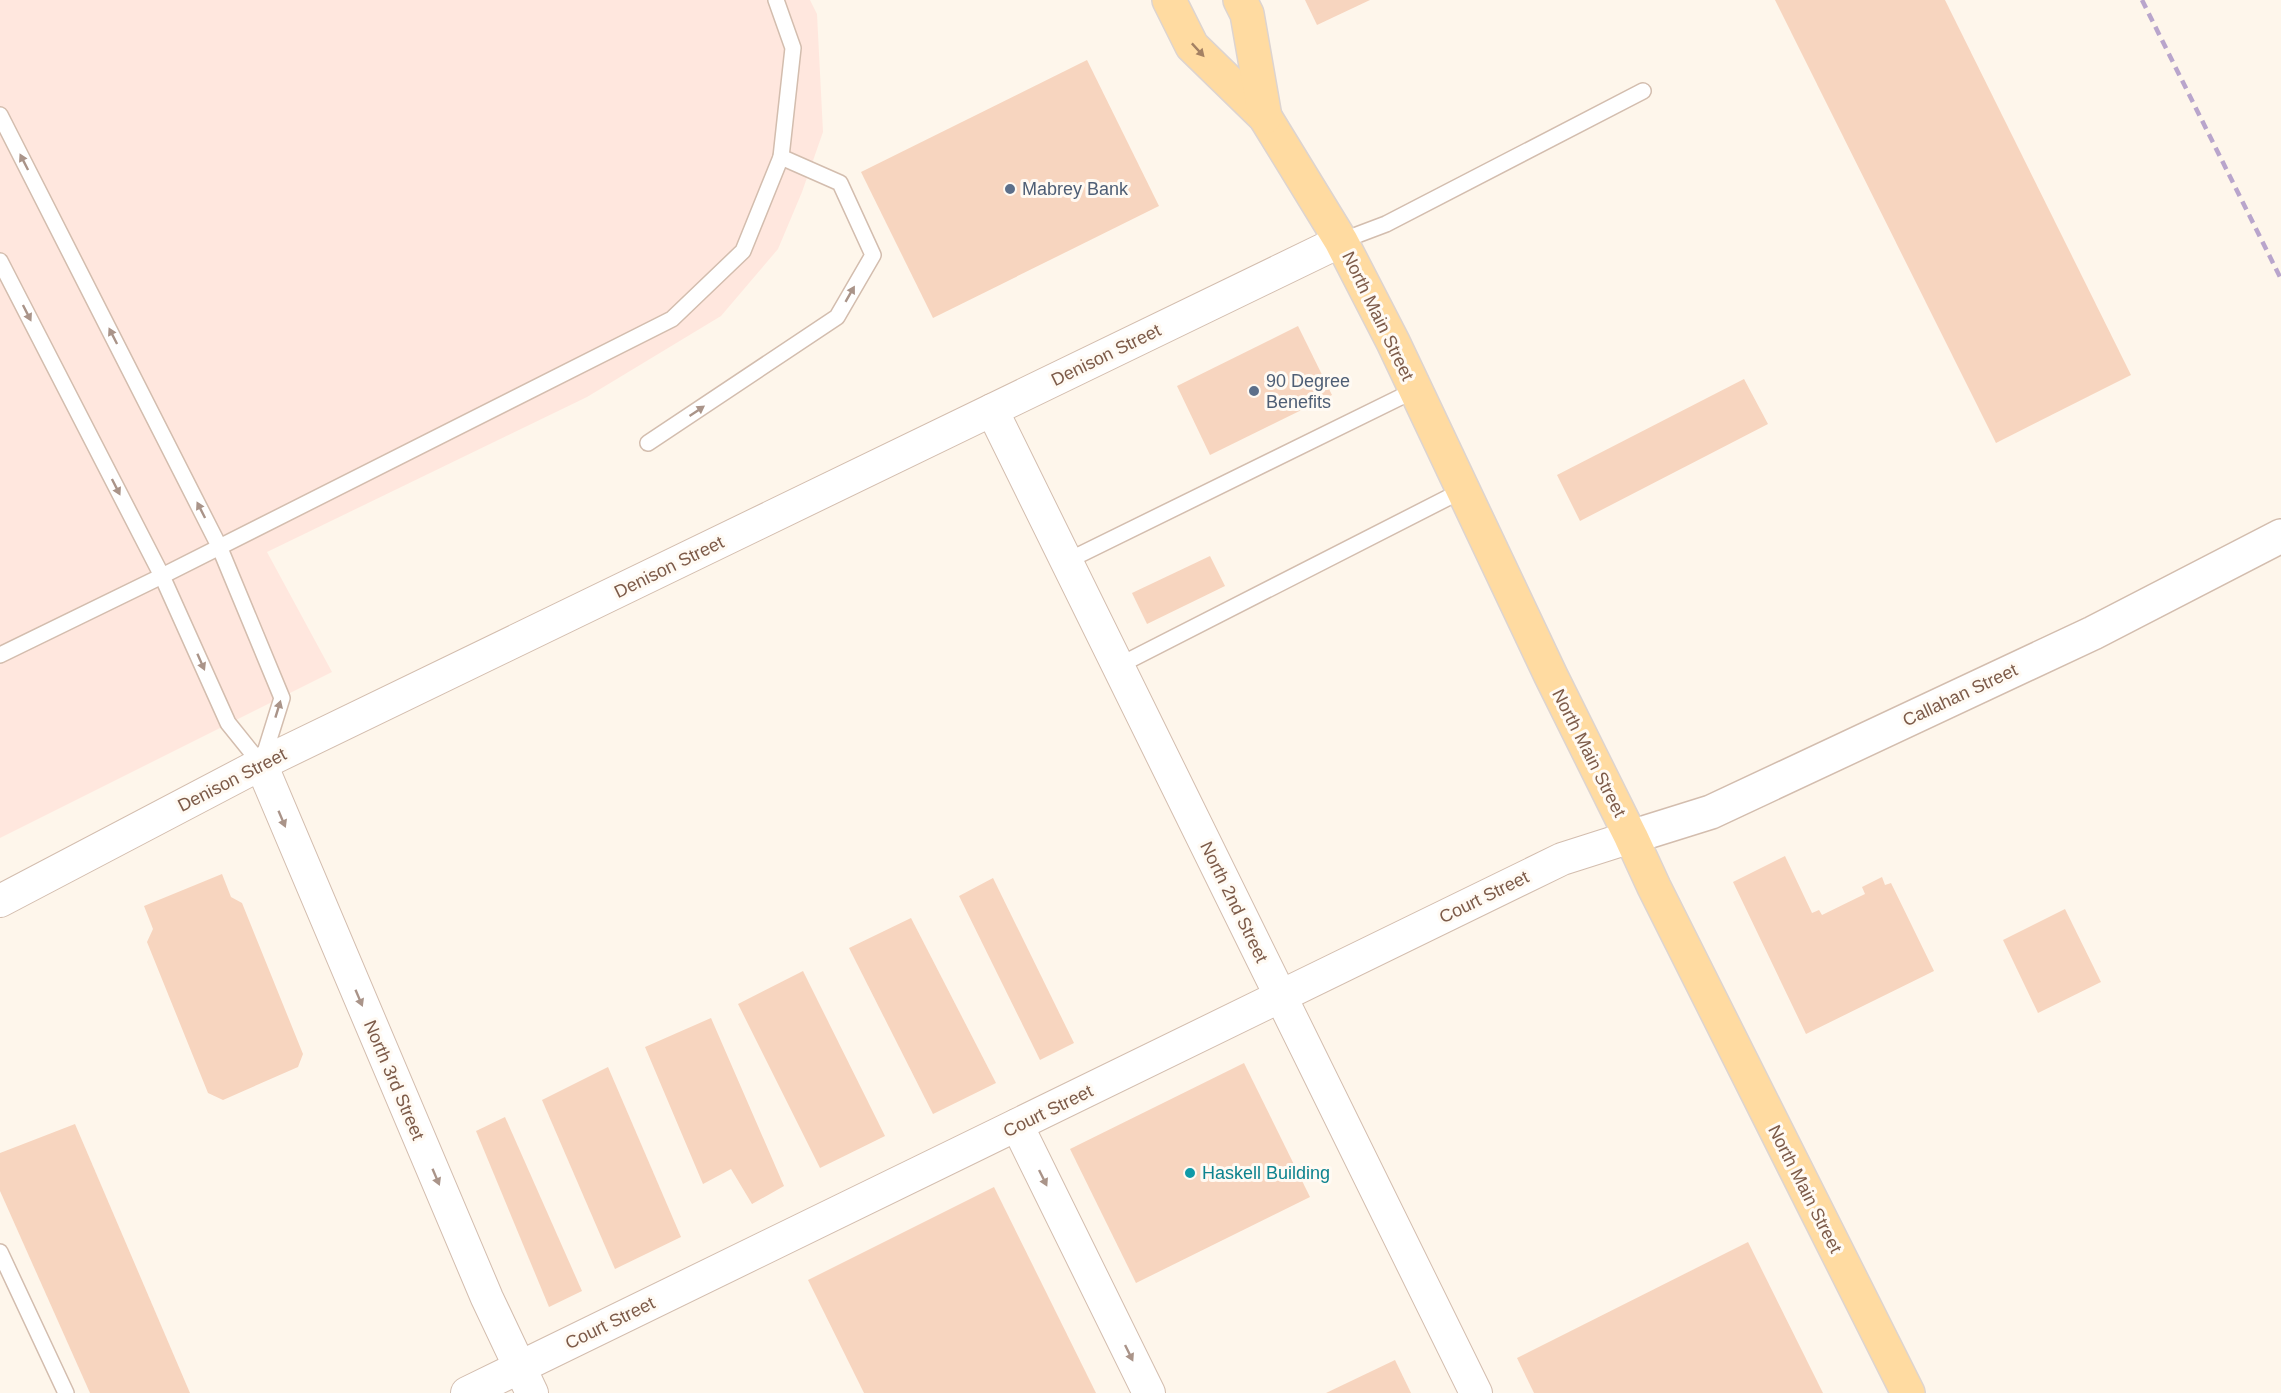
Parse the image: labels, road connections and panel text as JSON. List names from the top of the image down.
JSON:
{
  "streets": {
    "main road": ["North Main Street"],
    "street": [
      "Denison Street",
      "Callahan Street",
      "Court Street",
      "North 2nd Street",
      "North 3rd Street"
    ]
  },
  "crossings": [
    ["North Main Street", "Denison Street"],
    ["North Main Street", "Callahan Street"],
    ["North Main Street", "Court Street"],
    ["Denison Street", "North 2nd Street"],
    ["Denison Street", "North 3rd Street"],
    ["Callahan Street", "Court Street"],
    ["Court Street", "North 2nd Street"],
    ["Court Street", "North 3rd Street"]
  ],
  "one_way": ["North 3rd Street"],
  "places": ["Mabrey Bank", "90 Degree Benefits", "Haskell Building"]
}
